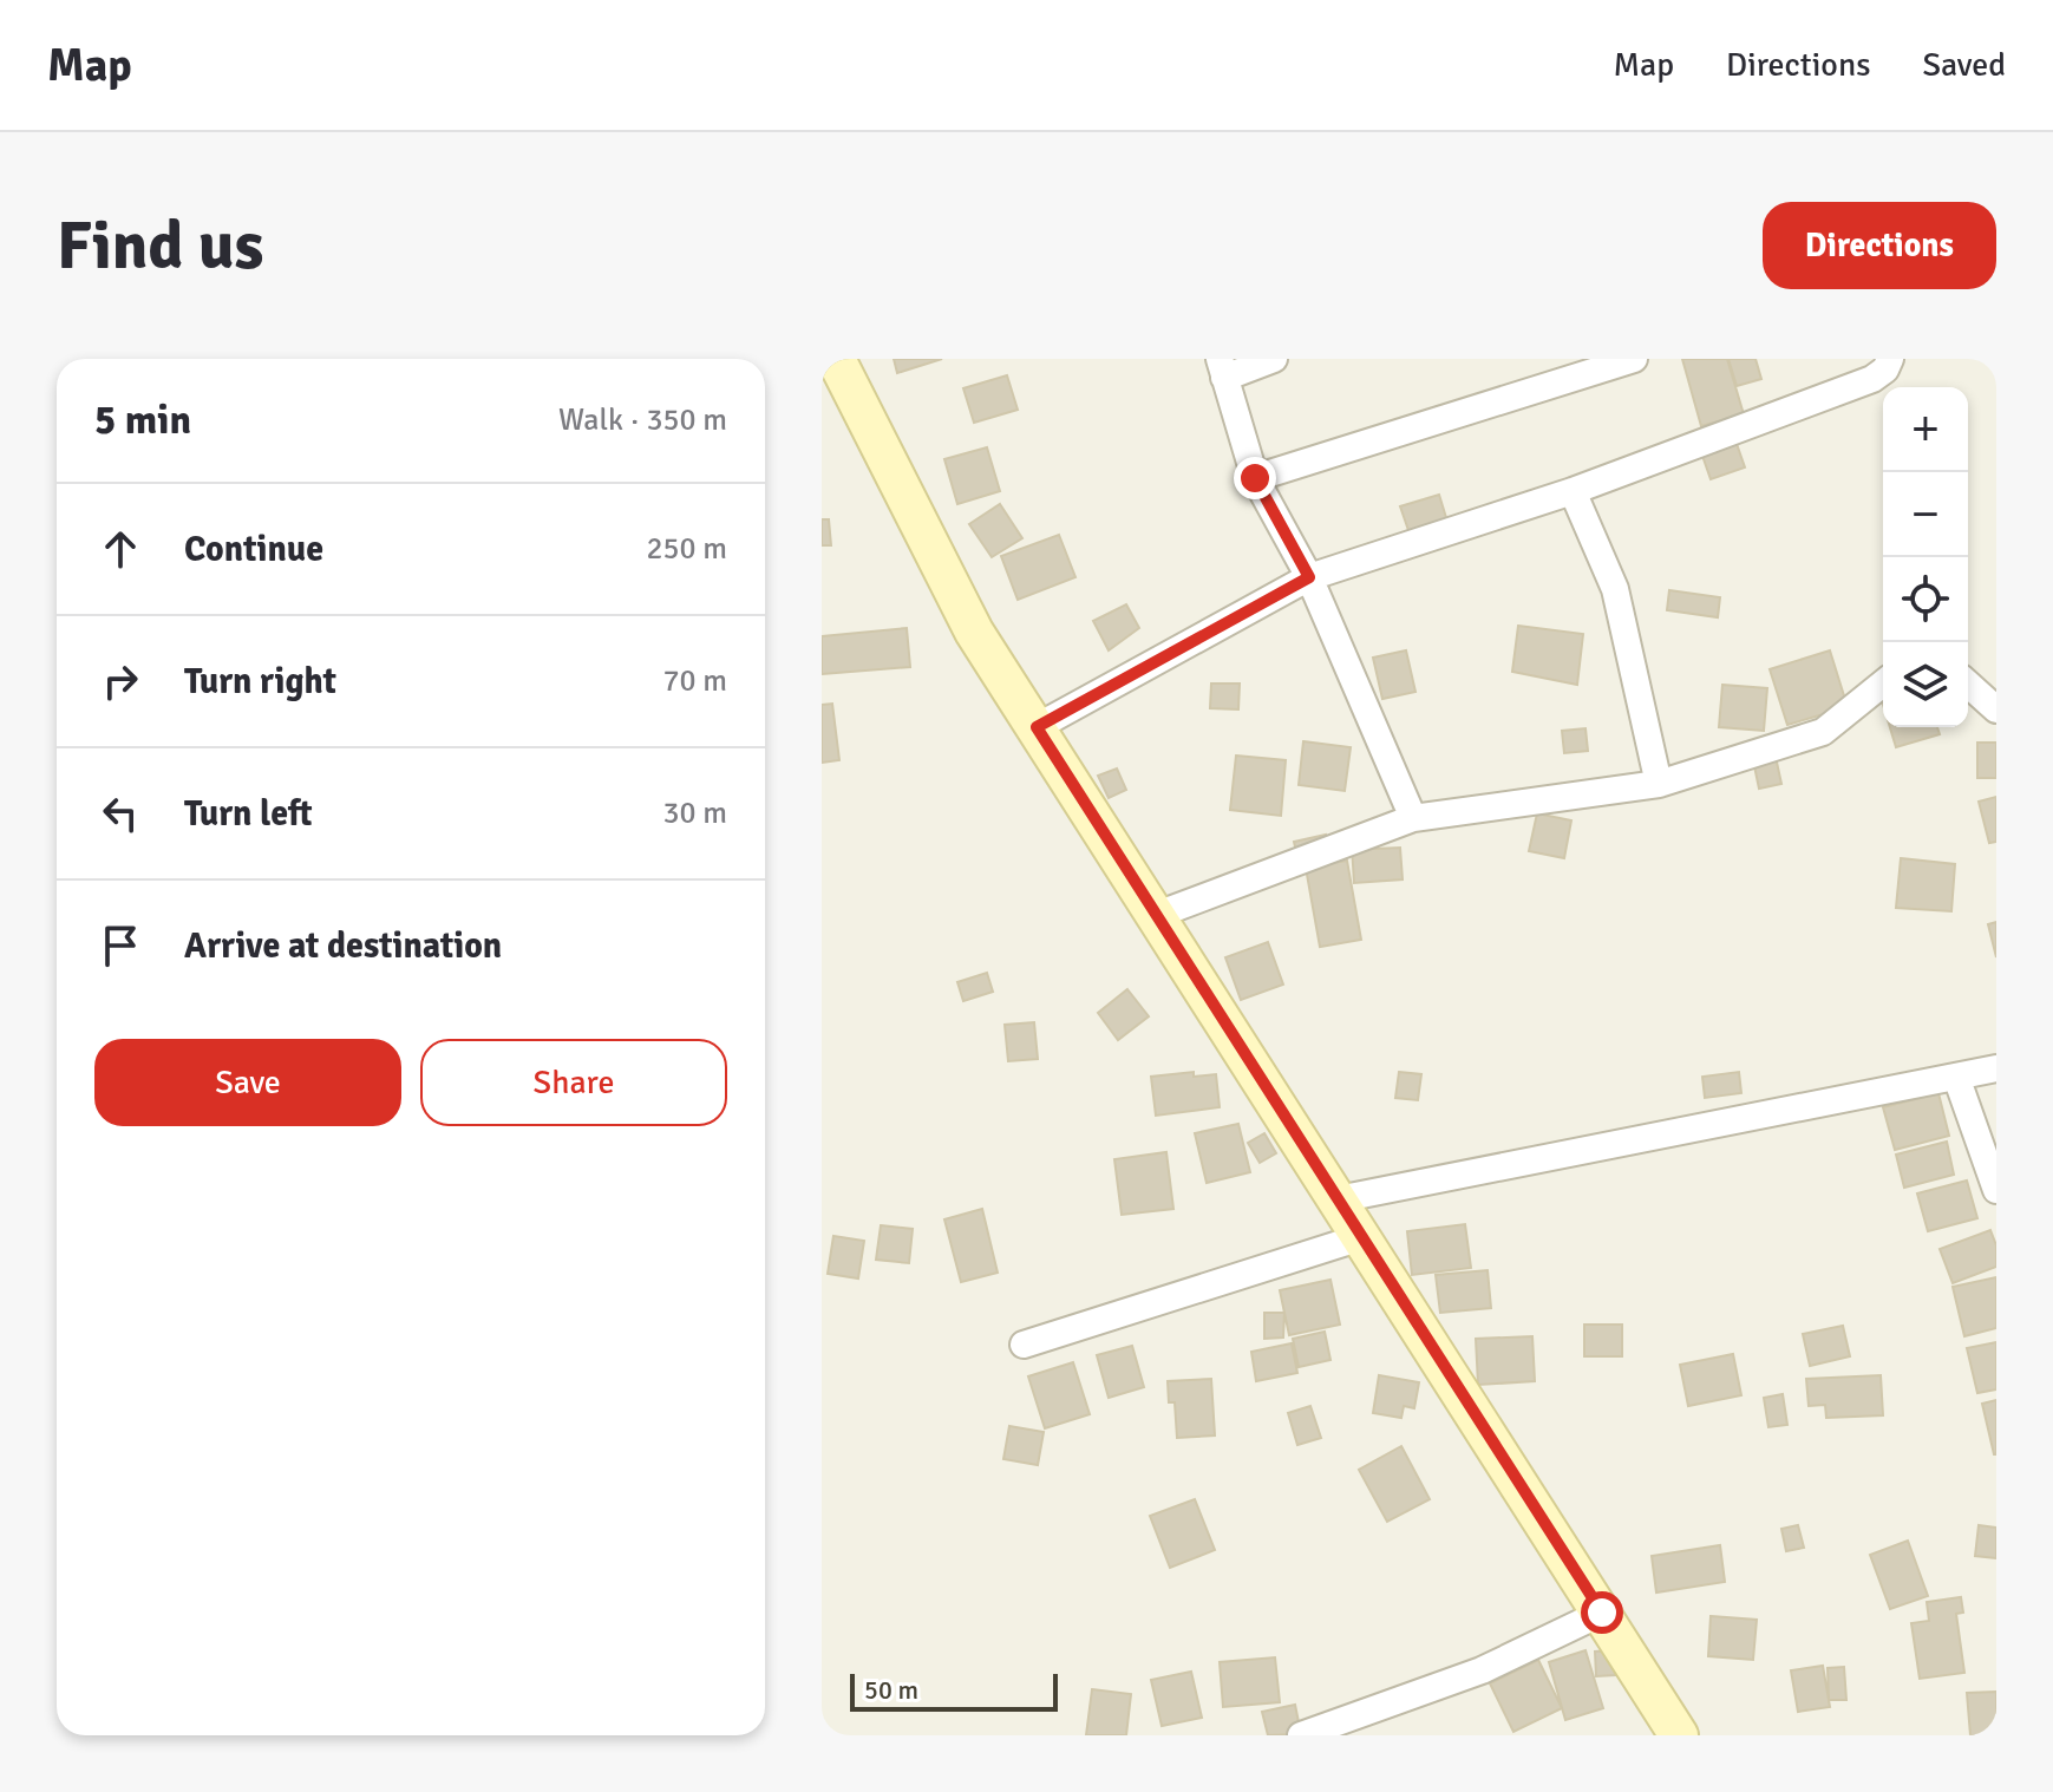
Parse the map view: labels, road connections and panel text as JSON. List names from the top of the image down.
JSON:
{
  "scale_bar": "50 m",
  "page": {
    "header": "Map",
    "nav": ["Map", "Directions", "Saved"],
    "buttons": [
      "Directions",
      ["Save", "Share"]
    ],
    "title": "Find us",
    "heading": ["5 min", "Walk · 350 m"],
    "map_buttons": ["+", "−"],
    "list": [
      ["Continue", "250 m"],
      ["Turn right", "70 m"],
      ["Turn left", "30 m"],
      "Arrive at destination"
    ],
    "scale": "50 m"
  }
}
